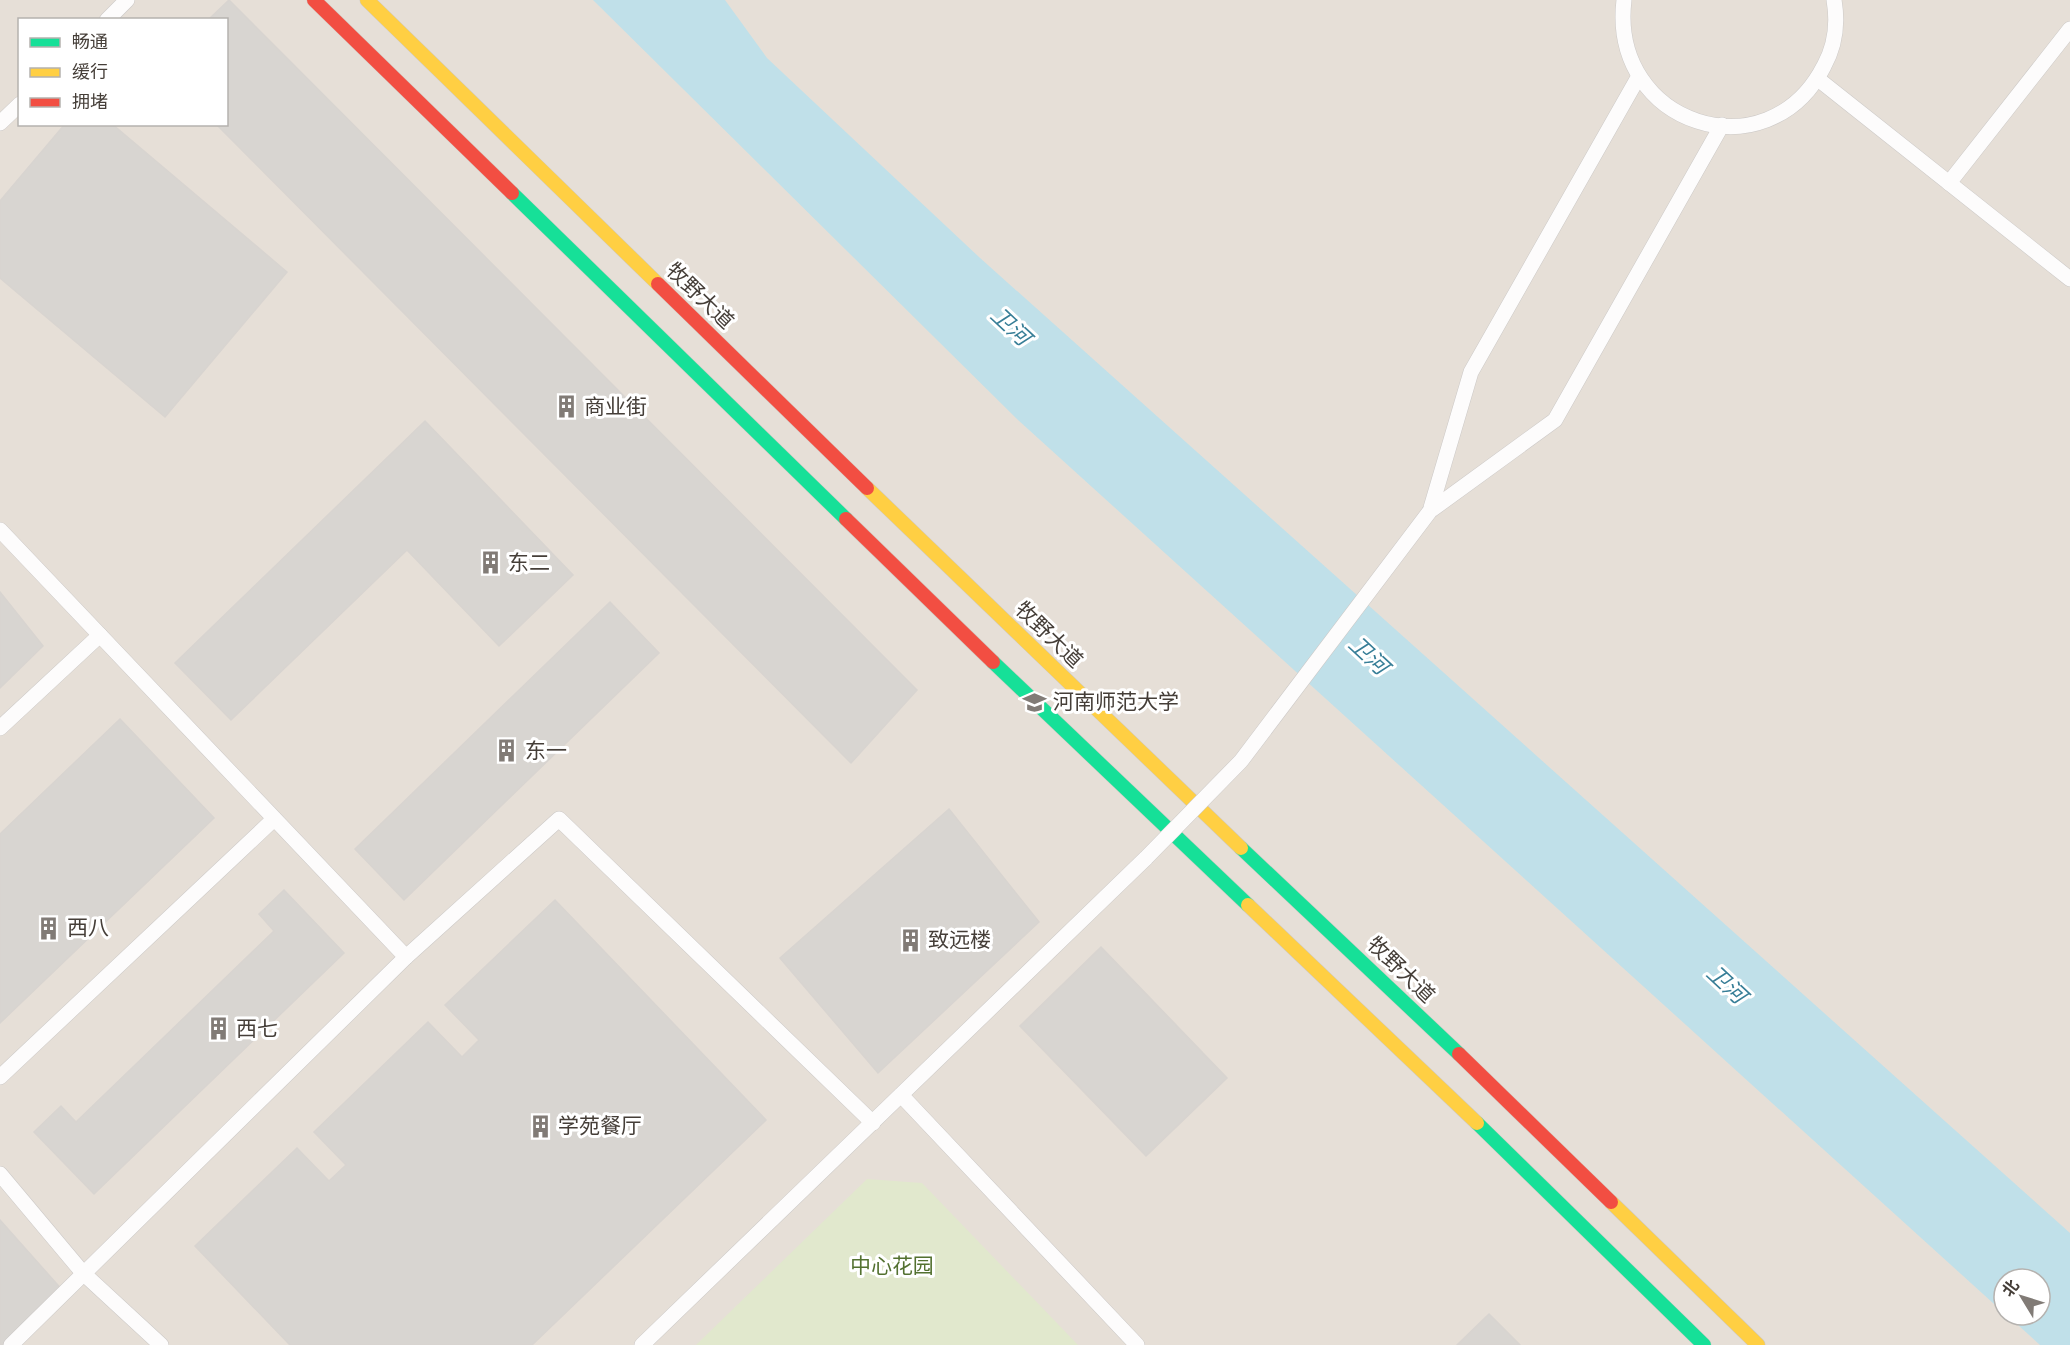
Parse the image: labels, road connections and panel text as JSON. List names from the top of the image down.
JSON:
{
  "streets": {
    "main road": ["牧野大道"]
  },
  "water": ["卫河"],
  "parks": ["中心花园"],
  "places": {
    "building": [
      "商业街",
      "东二",
      "东一",
      "西八",
      "致远楼",
      "西七",
      "学苑餐厅"
    ],
    "school or university": ["河南师范大学"]
  },
  "legend": ["畅通", "缓行", "拥堵"],
  "north": "top left"
}
